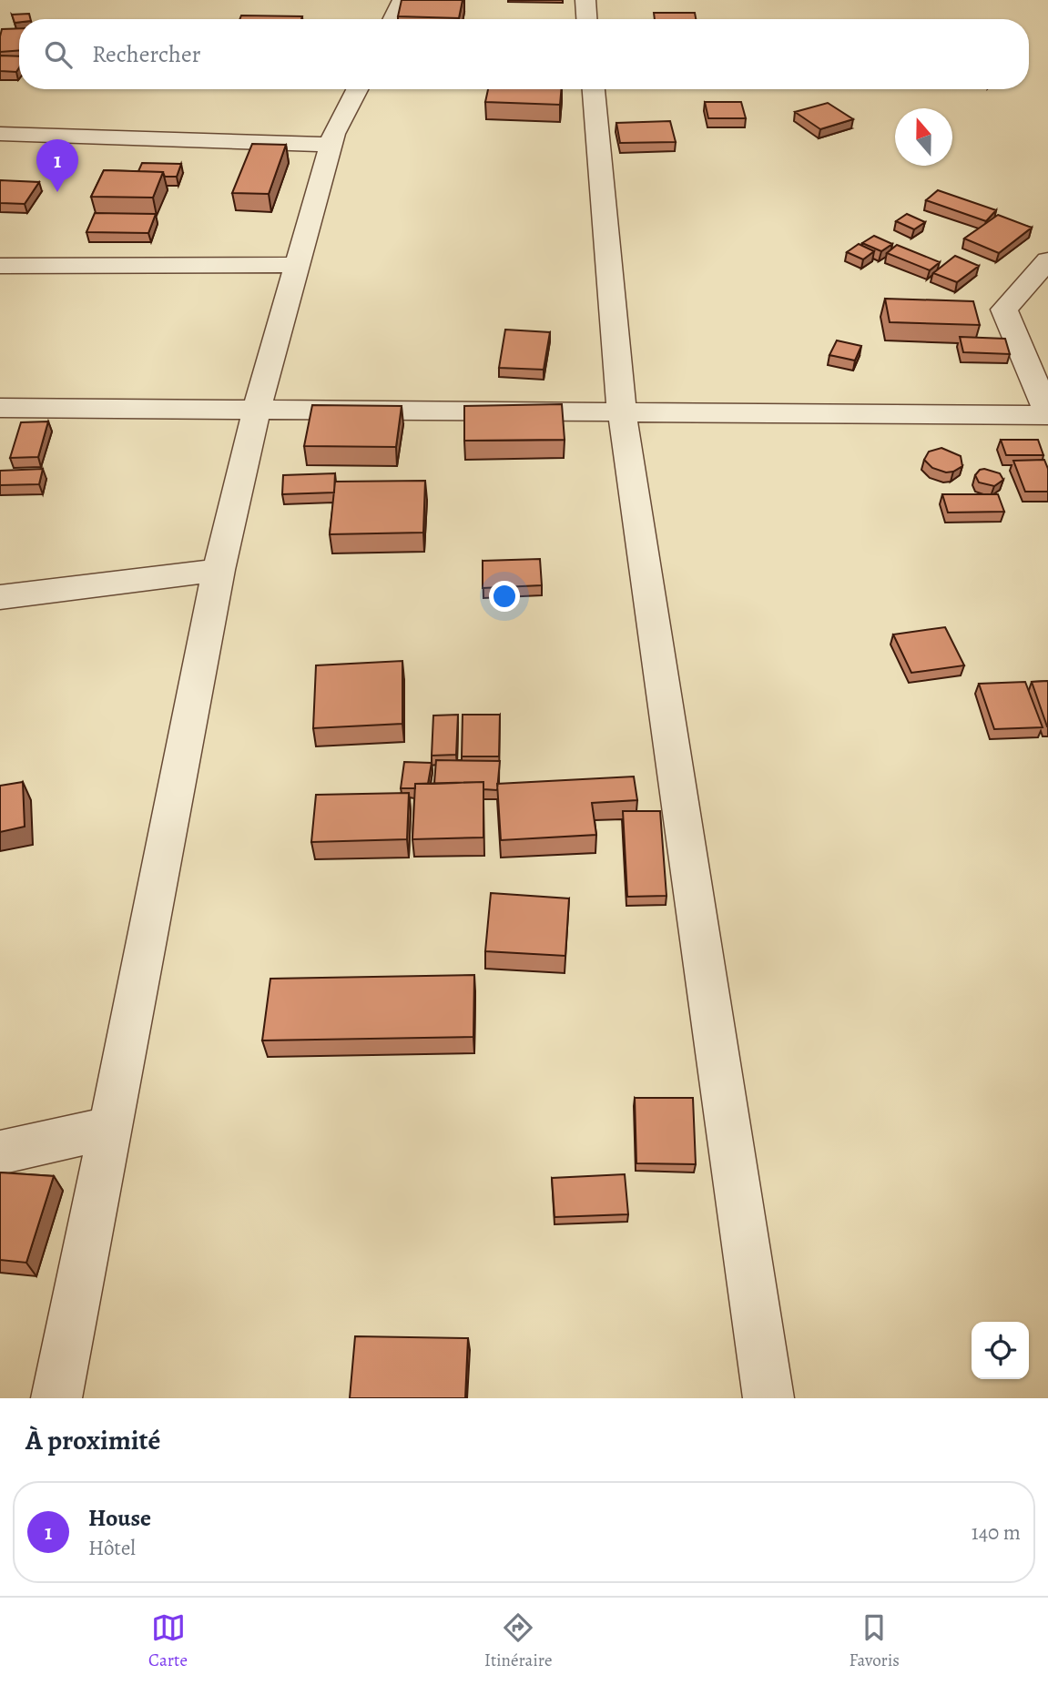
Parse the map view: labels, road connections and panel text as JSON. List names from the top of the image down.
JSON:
{
  "north": "top",
  "page": {
    "search": "Rechercher",
    "pins": "1",
    "heading": "À proximité",
    "list": [
      {
        "mark": "1",
        "name": "House",
        "note": "Hôtel",
        "value": "140 m"
      }
    ],
    "nav": ["Carte", "Itinéraire", "Favoris"]
  }
}
